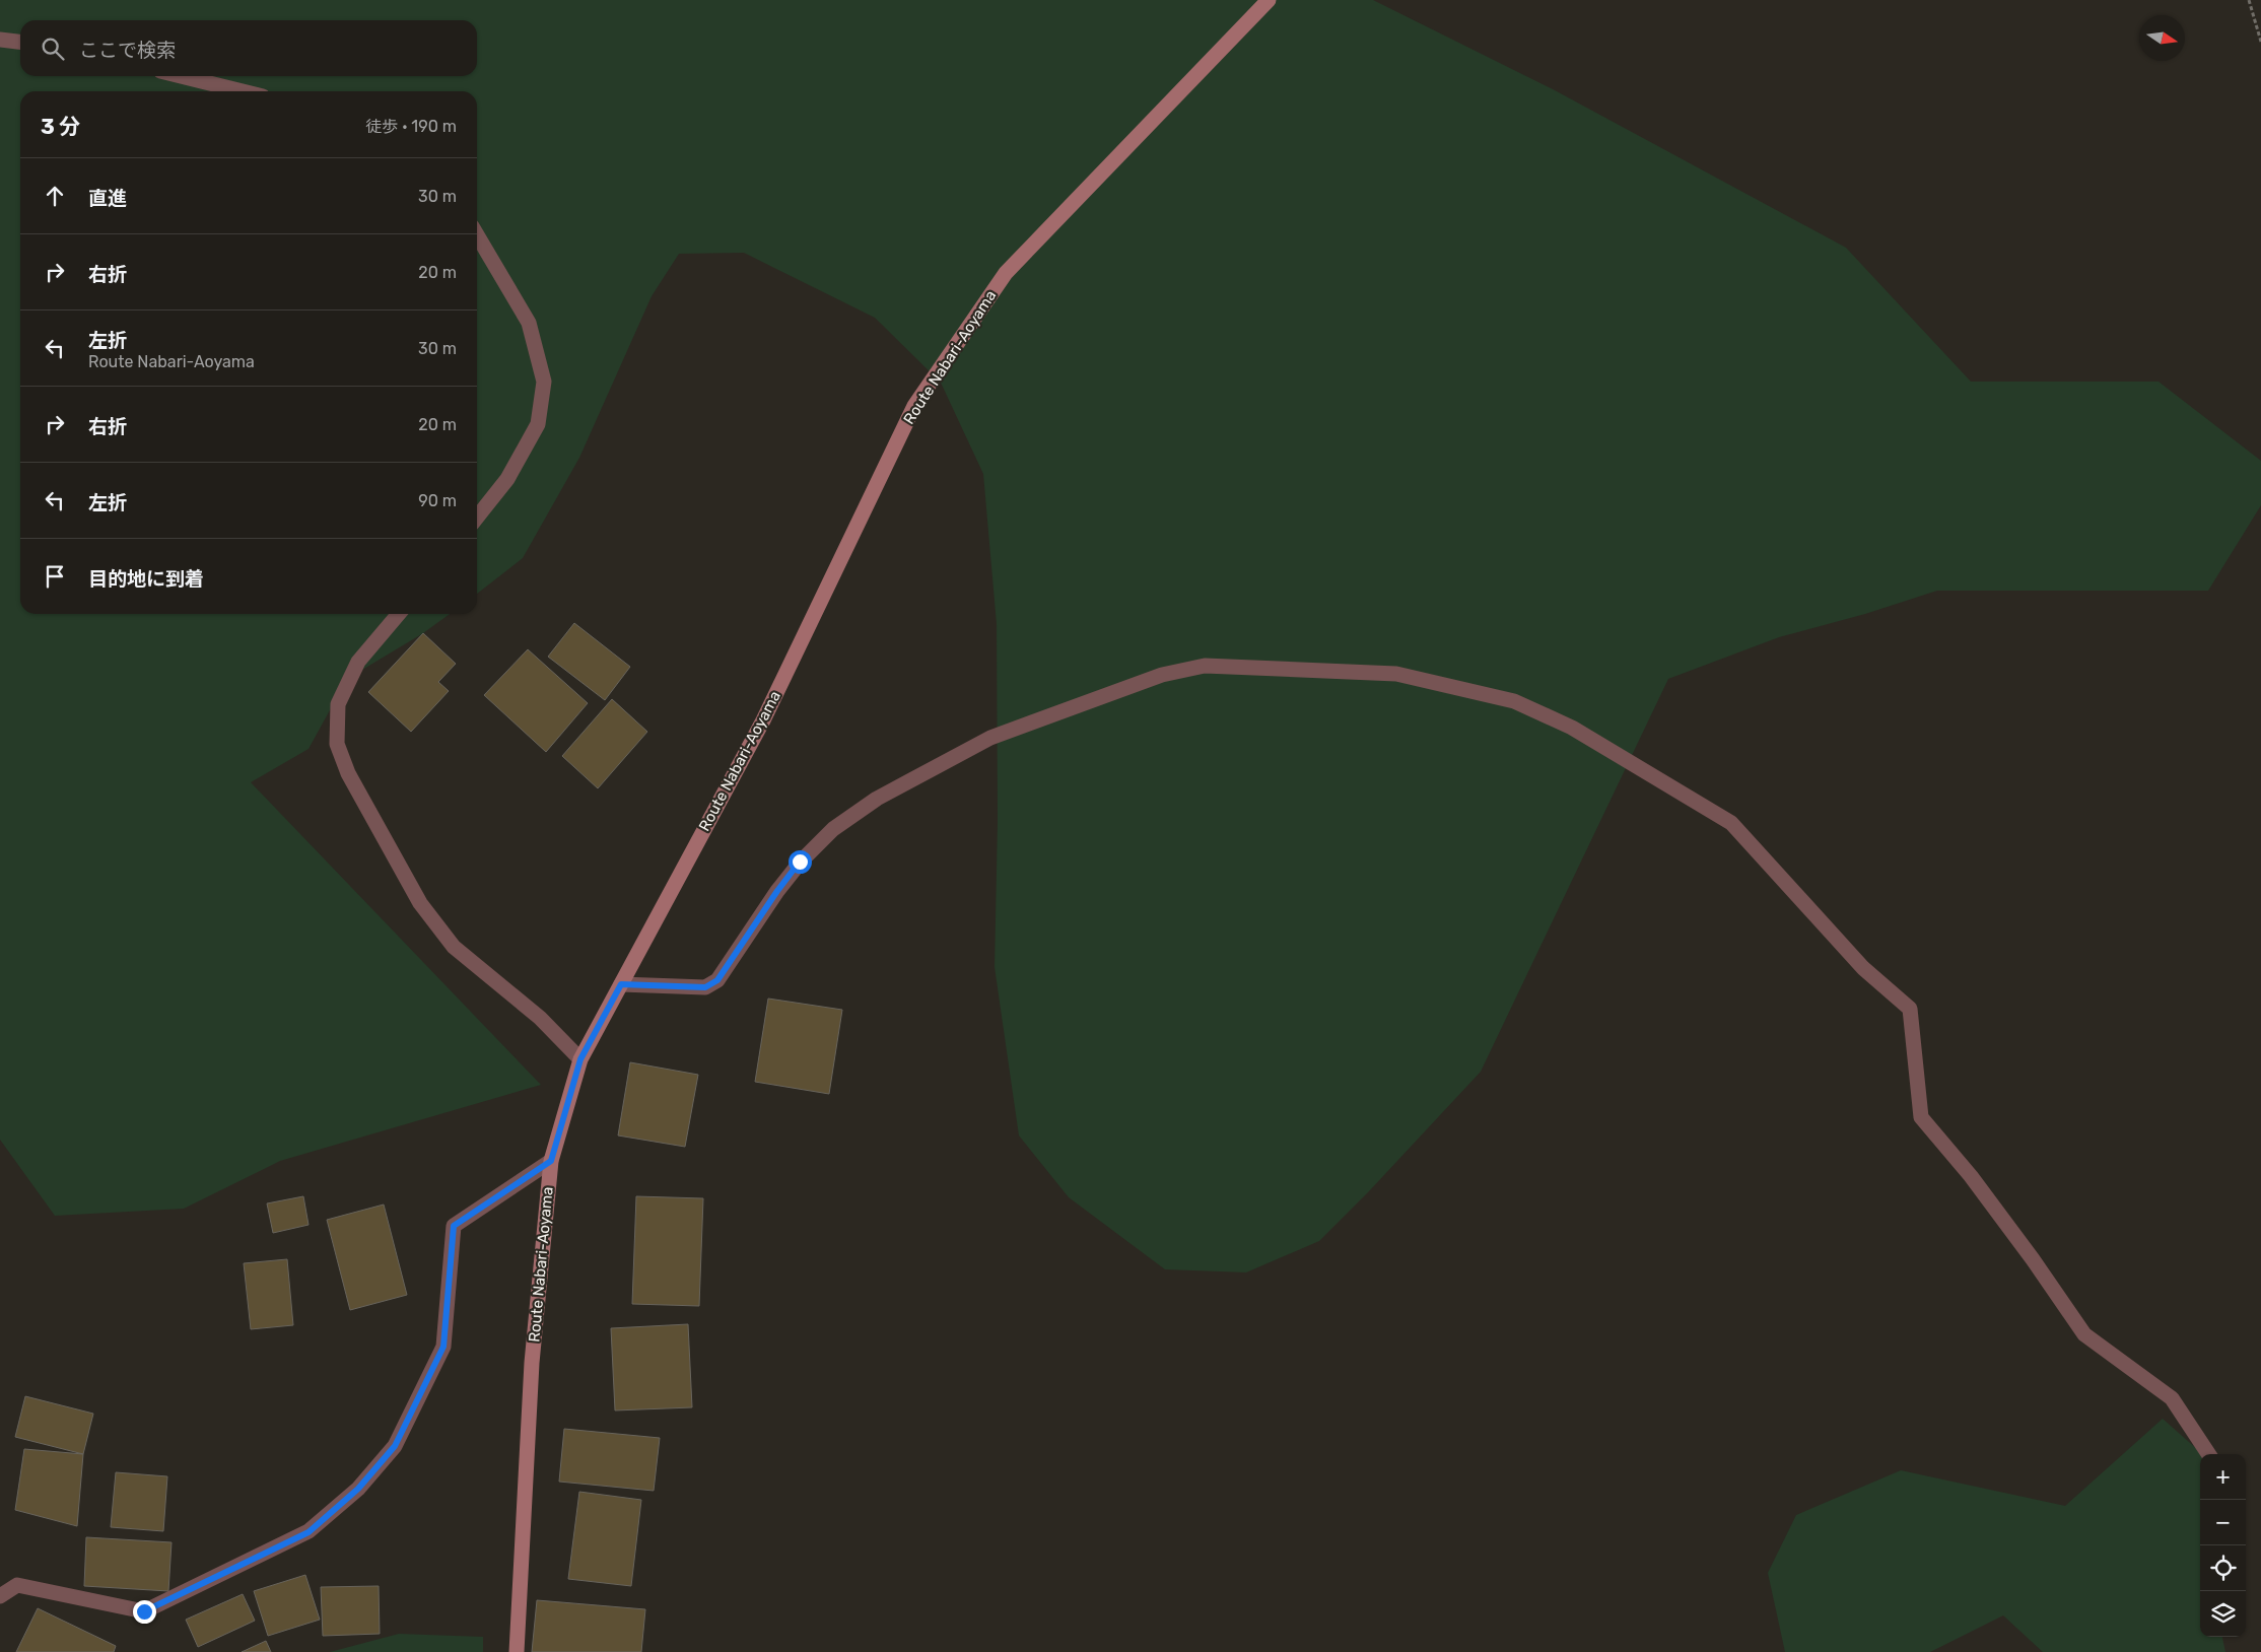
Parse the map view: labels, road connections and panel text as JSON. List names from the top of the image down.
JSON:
{
  "streets": {
    "main road": ["Route Nabari-Aoyama"]
  },
  "north": "right",
  "page": {
    "search": "ここで検索",
    "heading": ["3 分", "徒歩 · 190 m"],
    "list": [
      ["直進", "30 m"],
      ["右折", "20 m"],
      ["左折", "Route Nabari-Aoyama", "30 m"],
      ["右折", "20 m"],
      ["左折", "90 m"],
      "目的地に到着"
    ],
    "map_buttons": ["+", "−"]
  }
}
